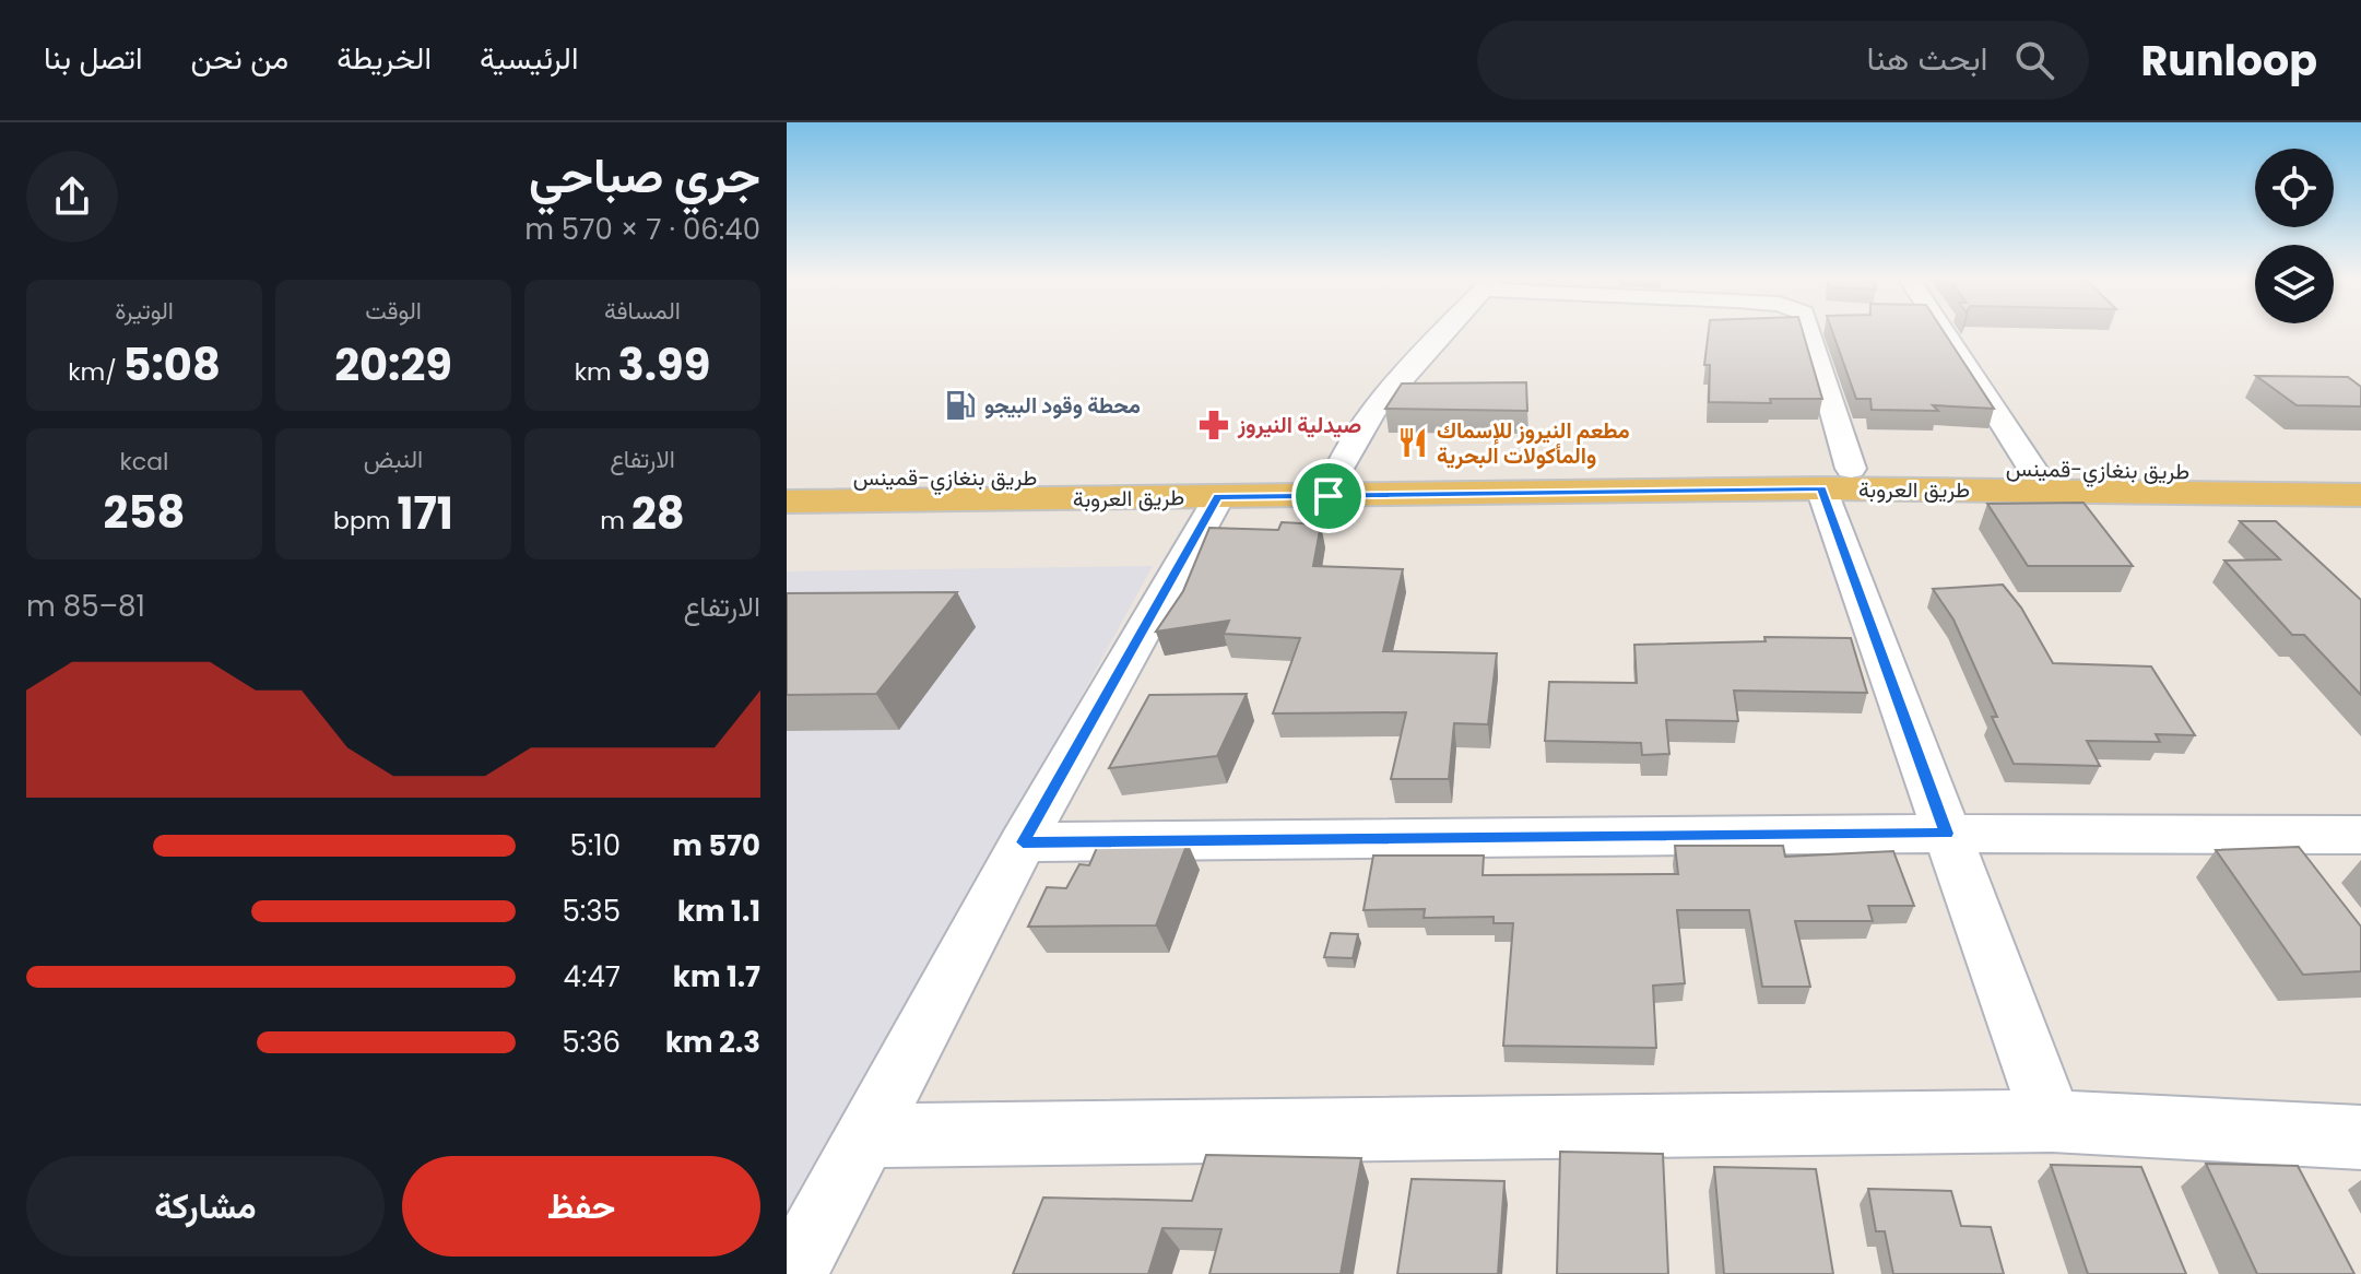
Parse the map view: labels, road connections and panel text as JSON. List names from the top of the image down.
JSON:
{
  "streets": {
    "main road": ["طريق بنغازي-قمينس", "طريق العروبة"]
  },
  "crossings": [
    ["طريق بنغازي-قمينس", "طريق العروبة"]
  ],
  "places": {
    "fuel station": ["محطة وقود البيجو"],
    "pharmacy": ["صيدلية النيروز"],
    "restaurant": ["مطعم النيروز للإسماك والمأكولات البحرية"]
  },
  "page": {
    "header": "Runloop",
    "search": "ابحث هنا",
    "nav": [
      "الرئيسية",
      "الخريطة",
      "من نحن",
      "اتصل بنا"
    ],
    "heading": ["جري صباحي", "06:40 · 7 × 570 m"],
    "stats": [
      ["المسافة", "3.99 km"],
      ["الوقت", "20:29"],
      ["الوتيرة", "5:08 /km"],
      ["الارتفاع", "28 m"],
      ["النبض", "171 bpm"],
      ["kcal", "258"]
    ],
    "chart": ["الارتفاع", "81–85 m"],
    "list": [
      {
        "name": "570 m",
        "note": "5:10"
      },
      {
        "name": "1.1 km",
        "note": "5:35"
      },
      {
        "name": "1.7 km",
        "note": "4:47"
      },
      {
        "name": "2.3 km",
        "note": "5:36"
      }
    ],
    "buttons": ["حفظ", "مشاركة"]
  }
}
